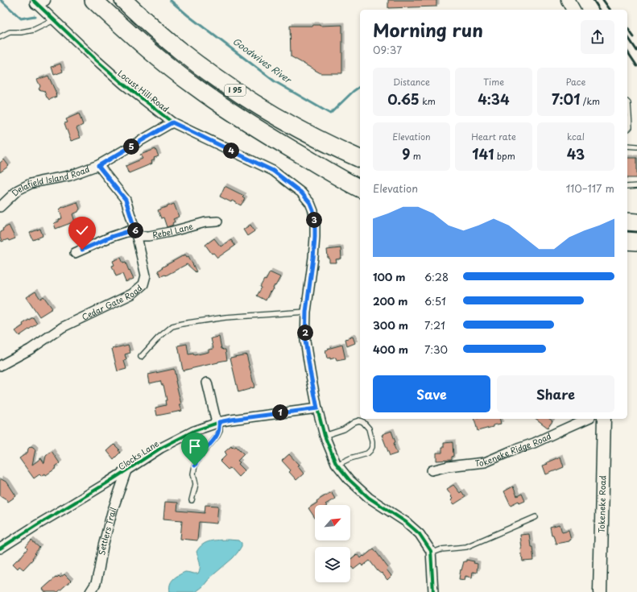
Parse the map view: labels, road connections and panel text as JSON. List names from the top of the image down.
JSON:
{
  "streets": {
    "highway": ["I 95"],
    "main road": ["Tokeneke Road"],
    "street": [
      "Locust Hill Road",
      "Delafield Island Road",
      "Rebel Lane",
      "Cedar Gate Road",
      "Tokeneke Ridge Road",
      "Clocks Lane",
      "Settlers Trail"
    ]
  },
  "crossings": [
    ["Locust Hill Road", "Delafield Island Road"],
    ["Locust Hill Road", "Clocks Lane"],
    ["Delafield Island Road", "Cedar Gate Road"],
    ["Rebel Lane", "Cedar Gate Road"],
    ["Clocks Lane", "Settlers Trail"]
  ],
  "water": ["Goodwives River"],
  "north": "top right",
  "page": {
    "heading": ["Morning run", "09:37"],
    "stats": [
      ["Distance", "0.65 km"],
      ["Time", "4:34"],
      ["Pace", "7:01 /km"],
      ["Elevation", "9 m"],
      ["Heart rate", "141 bpm"],
      ["kcal", "43"]
    ],
    "pins": [
      "5",
      "4",
      "3",
      "6",
      "2",
      "1"
    ],
    "chart": ["Elevation", "110–117 m"],
    "list": [
      {
        "name": "100 m",
        "note": "6:28"
      },
      {
        "name": "200 m",
        "note": "6:51"
      },
      {
        "name": "300 m",
        "note": "7:21"
      },
      {
        "name": "400 m",
        "note": "7:30"
      }
    ],
    "buttons": ["Save", "Share"]
  }
}
